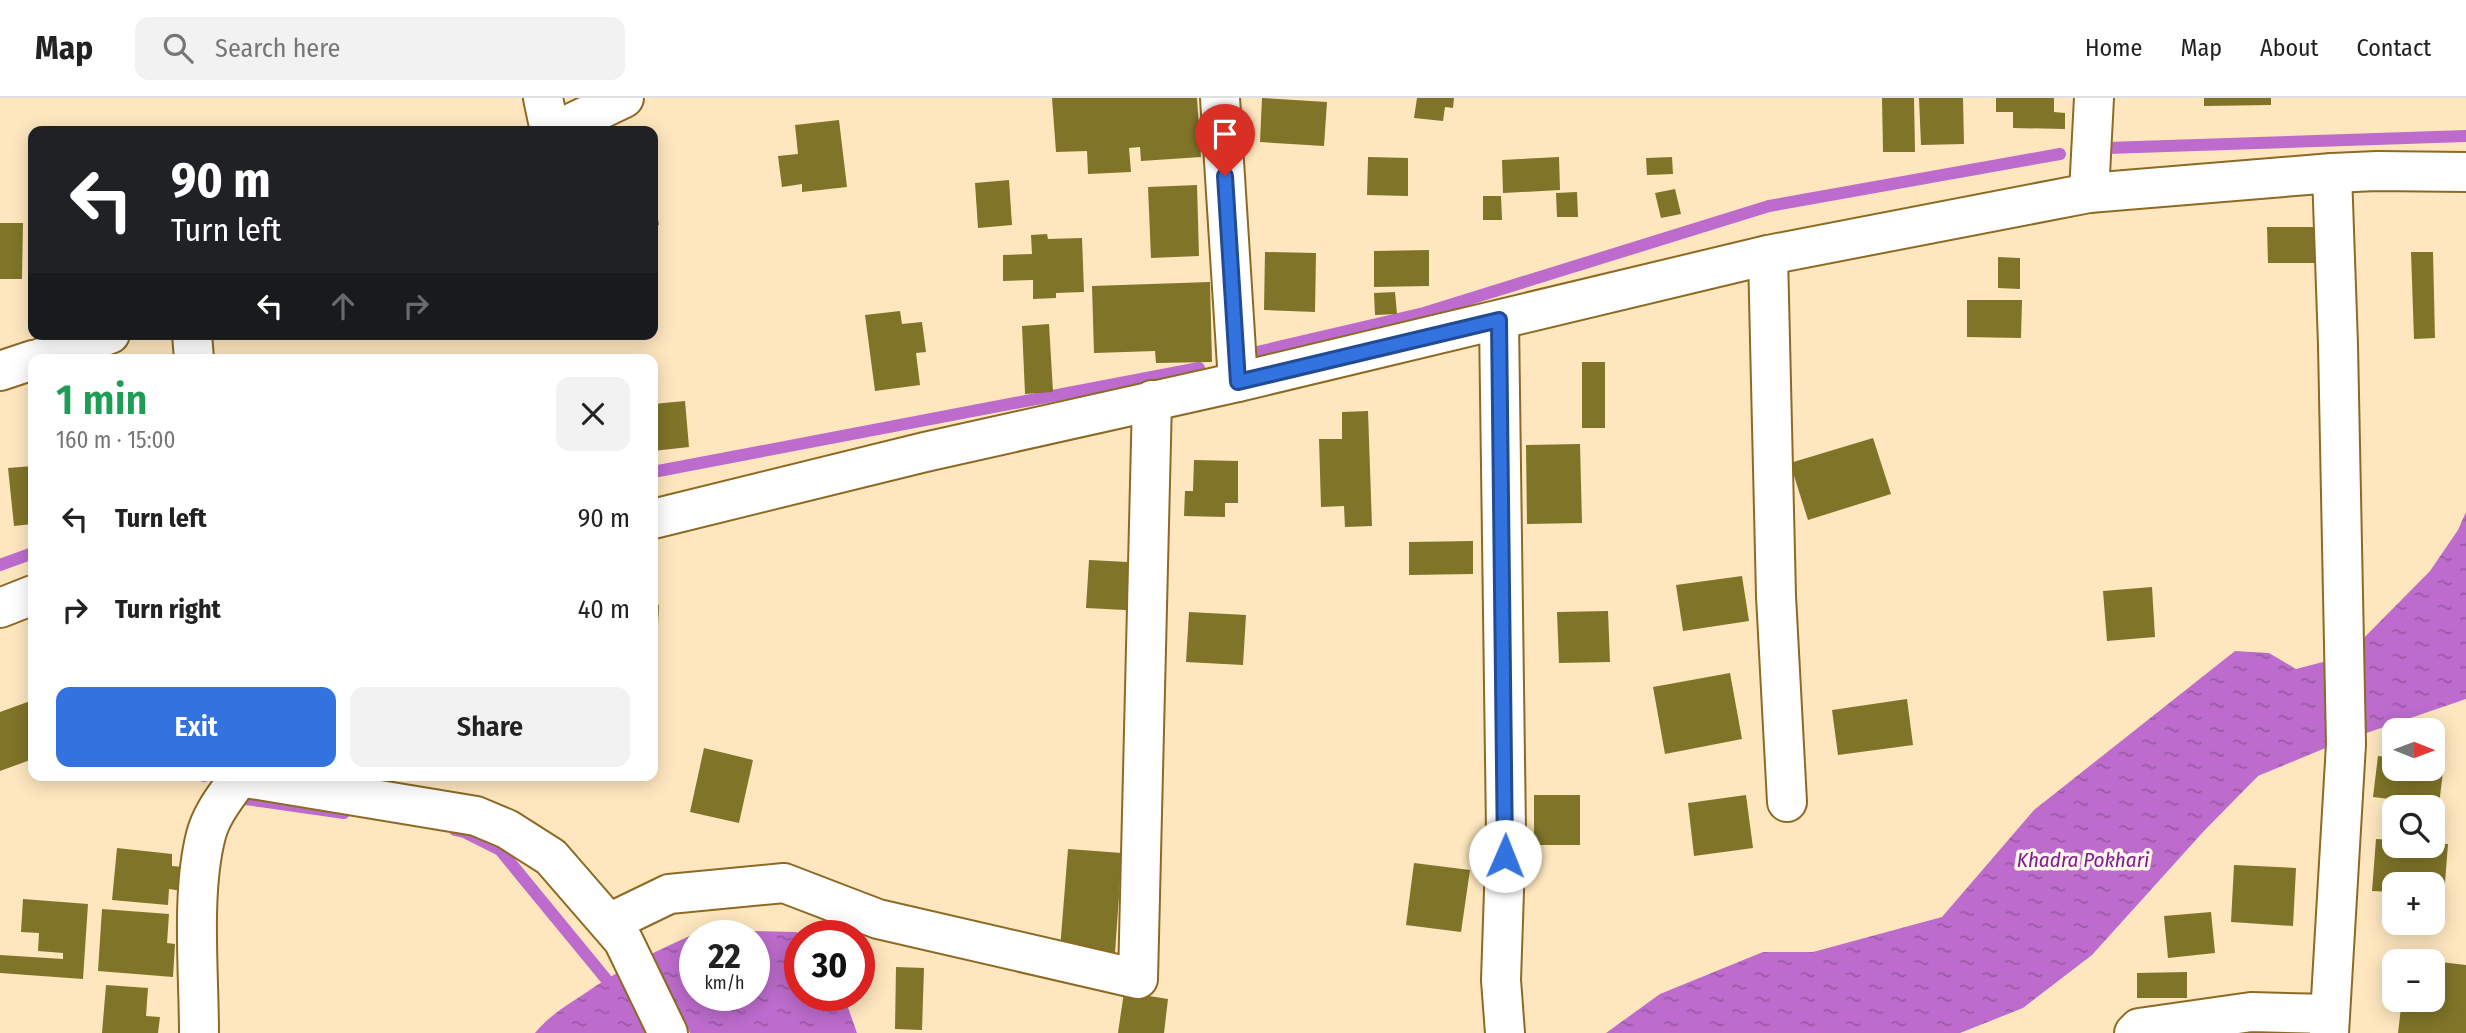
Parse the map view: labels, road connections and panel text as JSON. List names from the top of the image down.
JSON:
{
  "water": ["Khadra Pokhari"],
  "north": "right",
  "page": {
    "header": "Map",
    "search": "Search here",
    "nav": [
      "Home",
      "Map",
      "About",
      "Contact"
    ],
    "turn": ["90 m", "Turn left"],
    "heading": ["1 min", "160 m · 15:00"],
    "list": [
      {
        "name": "Turn left",
        "value": "90 m"
      },
      {
        "name": "Turn right",
        "value": "40 m"
      }
    ],
    "buttons": ["Exit", "Share"],
    "map_buttons": ["+", "−"],
    "speed": "22 km/h",
    "limit": "30"
  }
}
